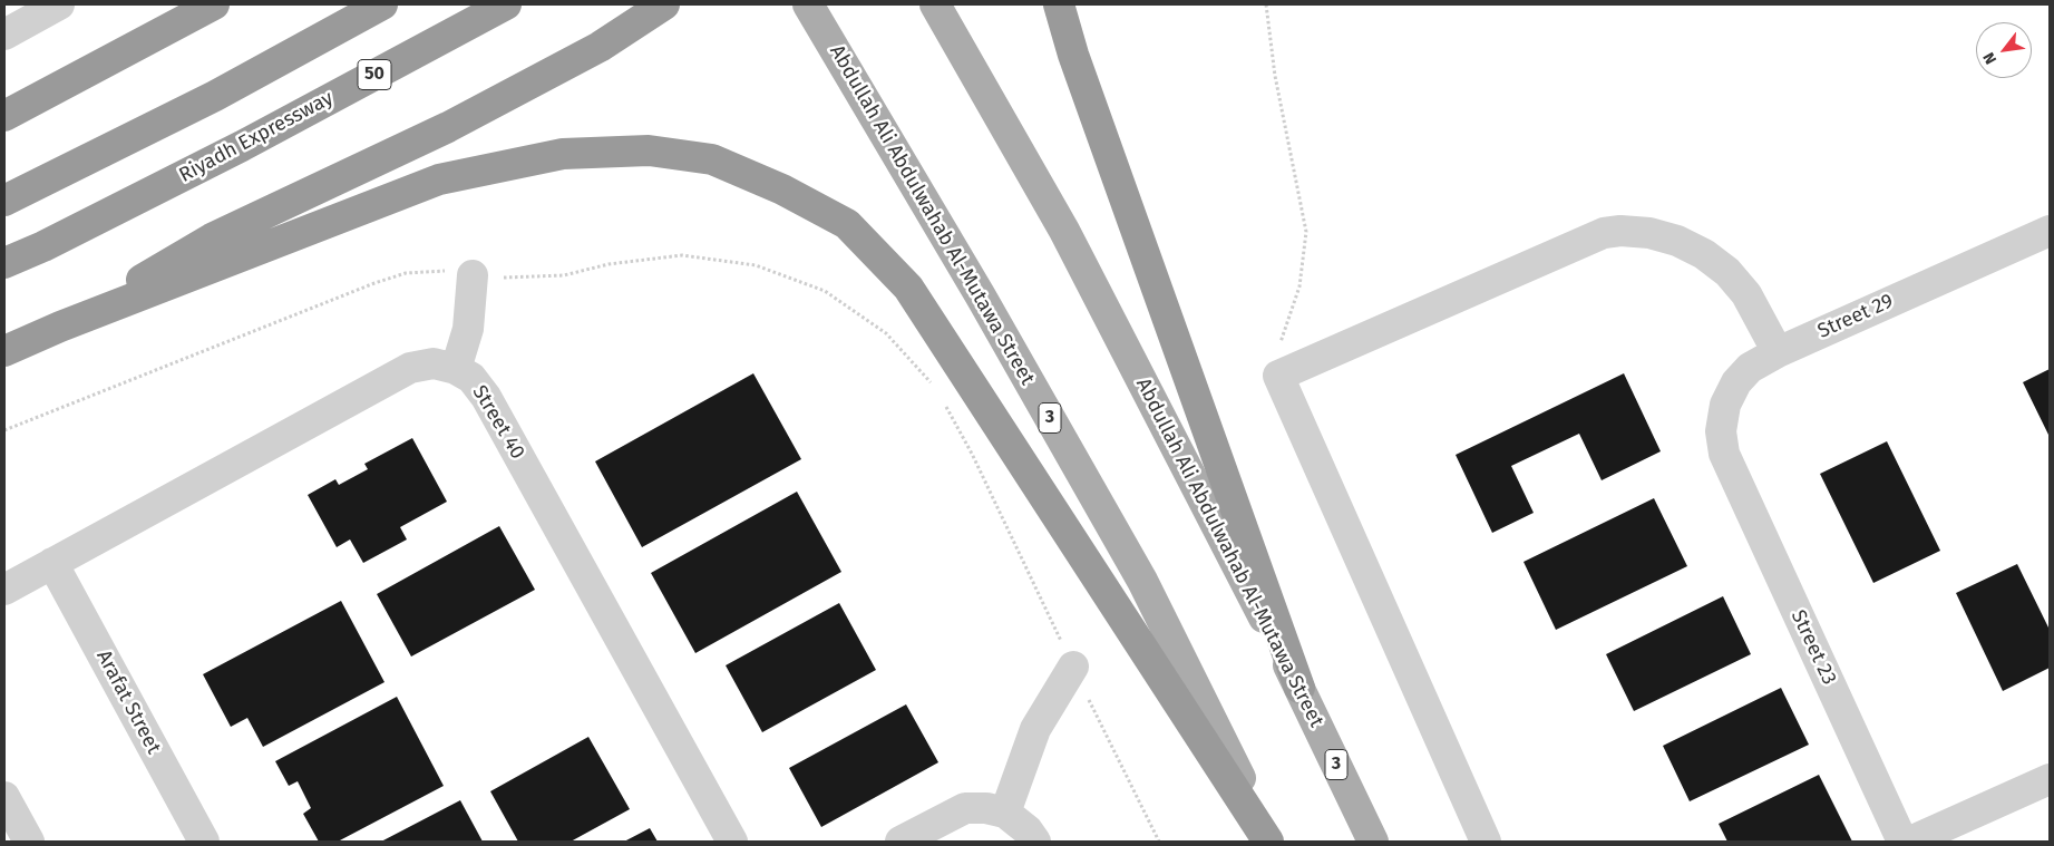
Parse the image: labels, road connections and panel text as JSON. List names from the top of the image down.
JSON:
{
  "streets": {
    "highway": ["50", "Riyadh Expressway"],
    "main road": ["Abdullah Ali Abdulwahab Al-Mutawa Street", "3"],
    "street": [
      "Street 29",
      "Street 40",
      "Street 23",
      "Arafat Street"
    ]
  },
  "crossings": [
    ["Street 29", "Street 23"],
    ["Street 40", "Arafat Street"]
  ],
  "north": "bottom left"
}
